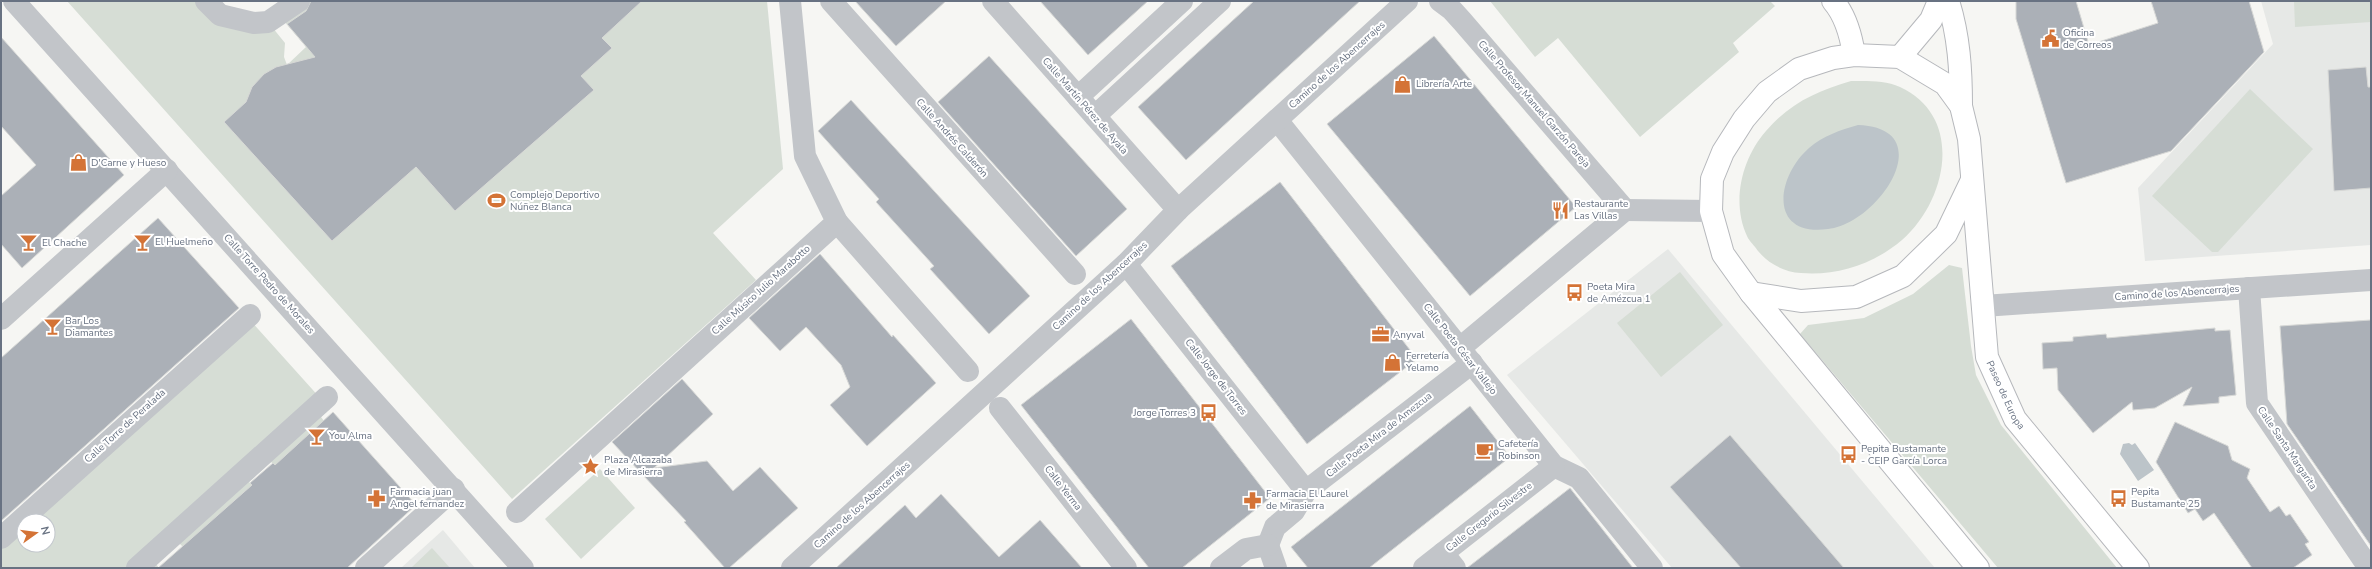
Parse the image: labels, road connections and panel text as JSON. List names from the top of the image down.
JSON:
{
  "streets": {
    "main road": ["Paseo de Europa"],
    "street": [
      "Camino de los Abencerrajes",
      "Calle Profesor Manuel Garzón Pareja",
      "Calle Martín Pérez de Ayala",
      "Calle Andrés Calderón",
      "Calle Torre Pedro de Morales",
      "Calle Músico Julio Marabotto",
      "Calle Poeta César Vallejo",
      "Calle Jorge de Torres",
      "Calle Torre de Peralada",
      "Calle Poeta Mira de Amezcua",
      "Calle Santa Margarita",
      "Calle Yerma",
      "Calle Gregorio Silvestre"
    ]
  },
  "crossings": [
    ["Camino de los Abencerrajes", "Calle Martín Pérez de Ayala"],
    ["Camino de los Abencerrajes", "Calle Poeta César Vallejo"],
    ["Camino de los Abencerrajes", "Calle Jorge de Torres"],
    ["Camino de los Abencerrajes", "Paseo de Europa"],
    ["Camino de los Abencerrajes", "Calle Santa Margarita"],
    ["Calle Profesor Manuel Garzón Pareja", "Calle Poeta Mira de Amezcua"],
    ["Calle Poeta César Vallejo", "Calle Poeta Mira de Amezcua"],
    ["Calle Poeta César Vallejo", "Calle Gregorio Silvestre"],
    ["Calle Jorge de Torres", "Calle Poeta Mira de Amezcua"]
  ],
  "places": {
    "public building": ["Oficina de Correos"],
    "shop": ["Librería Arte", "D'Carne y Hueso", "Ferretería Yelamo"],
    "sports": ["Complejo Deportivo Núñez Blanca"],
    "restaurant": ["Restaurante Las Villas"],
    "bar": [
      "El Huelmeño",
      "El Chache",
      "Bar Los Diamantes",
      "You Alma"
    ],
    "bus stop": [
      "Poeta Mira de Amézcua 1",
      "Jorge Torres 3",
      "Pepita Bustamante - CEIP García Lorca",
      "Pepita Bustamante 25"
    ],
    "office": ["Anyval"],
    "cafe": ["Cafetería Robinson"],
    "place": ["Plaza Alcazaba de Mirasierra"],
    "pharmacy": ["Farmacia juan Angel fernandez", "Farmacia El Laurel de Mirasierra"]
  },
  "north": "right"
}
